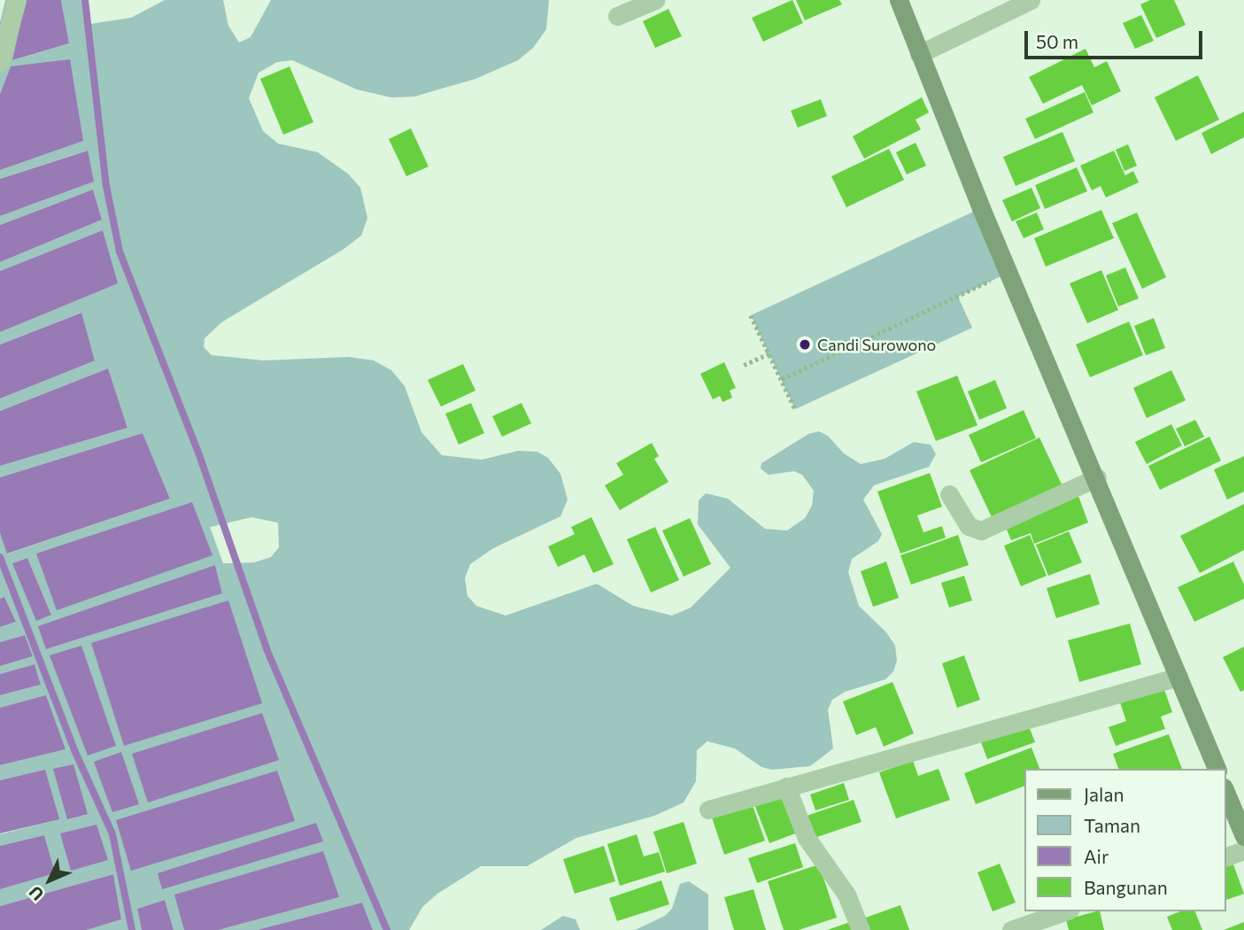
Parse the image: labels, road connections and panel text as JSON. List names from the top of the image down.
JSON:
{
  "places": ["Candi Surowono"],
  "legend": [
    "Jalan",
    "Taman",
    "Air",
    "Bangunan"
  ],
  "scale_bar": "50 m",
  "north": "bottom left"
}
